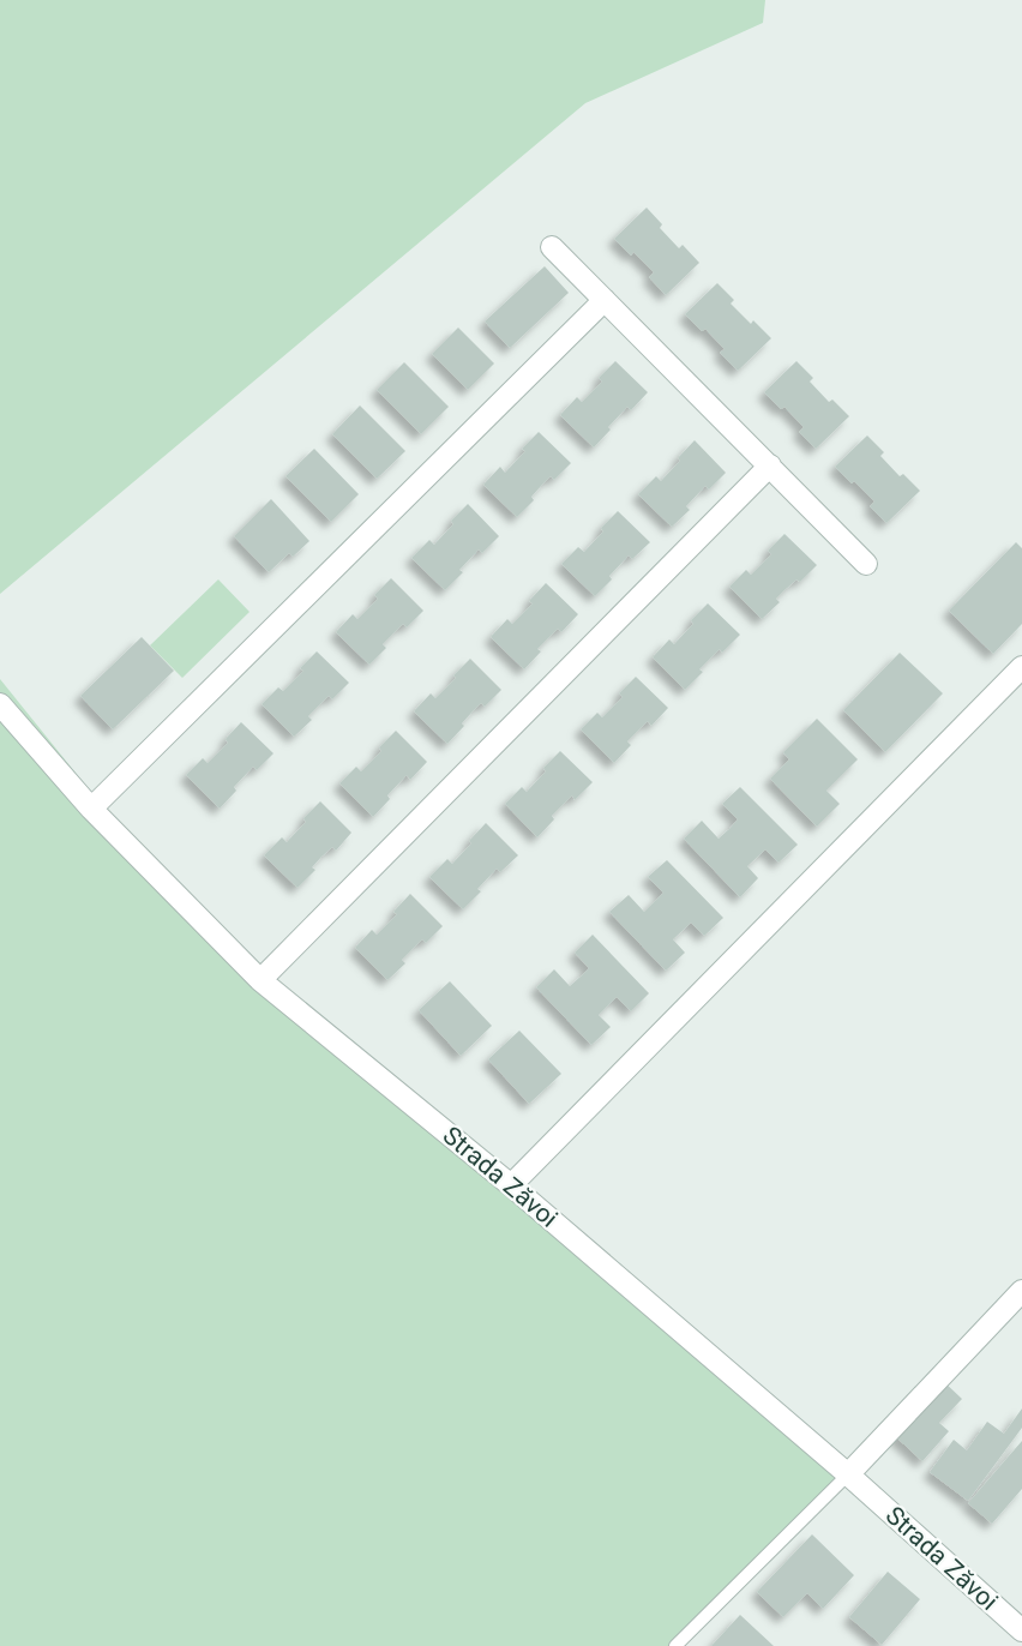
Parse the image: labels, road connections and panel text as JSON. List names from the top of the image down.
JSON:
{
  "streets": {
    "street": ["Strada Zăvoi"]
  }
}
